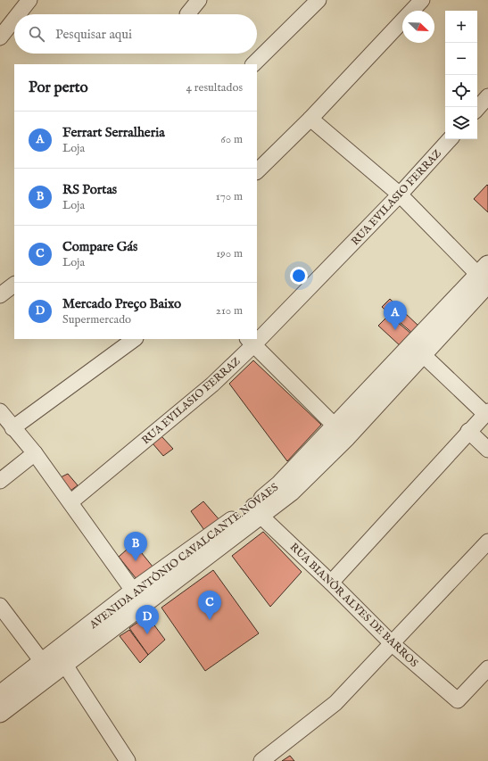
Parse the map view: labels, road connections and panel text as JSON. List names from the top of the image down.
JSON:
{
  "streets": {
    "street": ["RUA EVILASIO FERRAZ", "AVENIDA ANTÔNIO CAVALCANTE NOVAES", "RUA BIANÔR ALVES DE BARROS"]
  },
  "crossings": [
    ["AVENIDA ANTÔNIO CAVALCANTE NOVAES", "RUA BIANÔR ALVES DE BARROS"]
  ],
  "north": "bottom right",
  "page": {
    "map_buttons": ["+", "−"],
    "search": "Pesquisar aqui",
    "heading": ["Por perto", "4 resultados"],
    "list": [
      {
        "mark": "A",
        "name": "Ferrart Serralheria",
        "note": "Loja",
        "value": "60 m"
      },
      {
        "mark": "B",
        "name": "RS Portas",
        "note": "Loja",
        "value": "170 m"
      },
      {
        "mark": "C",
        "name": "Compare Gás",
        "note": "Loja",
        "value": "190 m"
      },
      {
        "mark": "D",
        "name": "Mercado Preço Baixo",
        "note": "Supermercado",
        "value": "210 m"
      }
    ],
    "pins": [
      "A",
      "B",
      "C",
      "D"
    ]
  }
}
